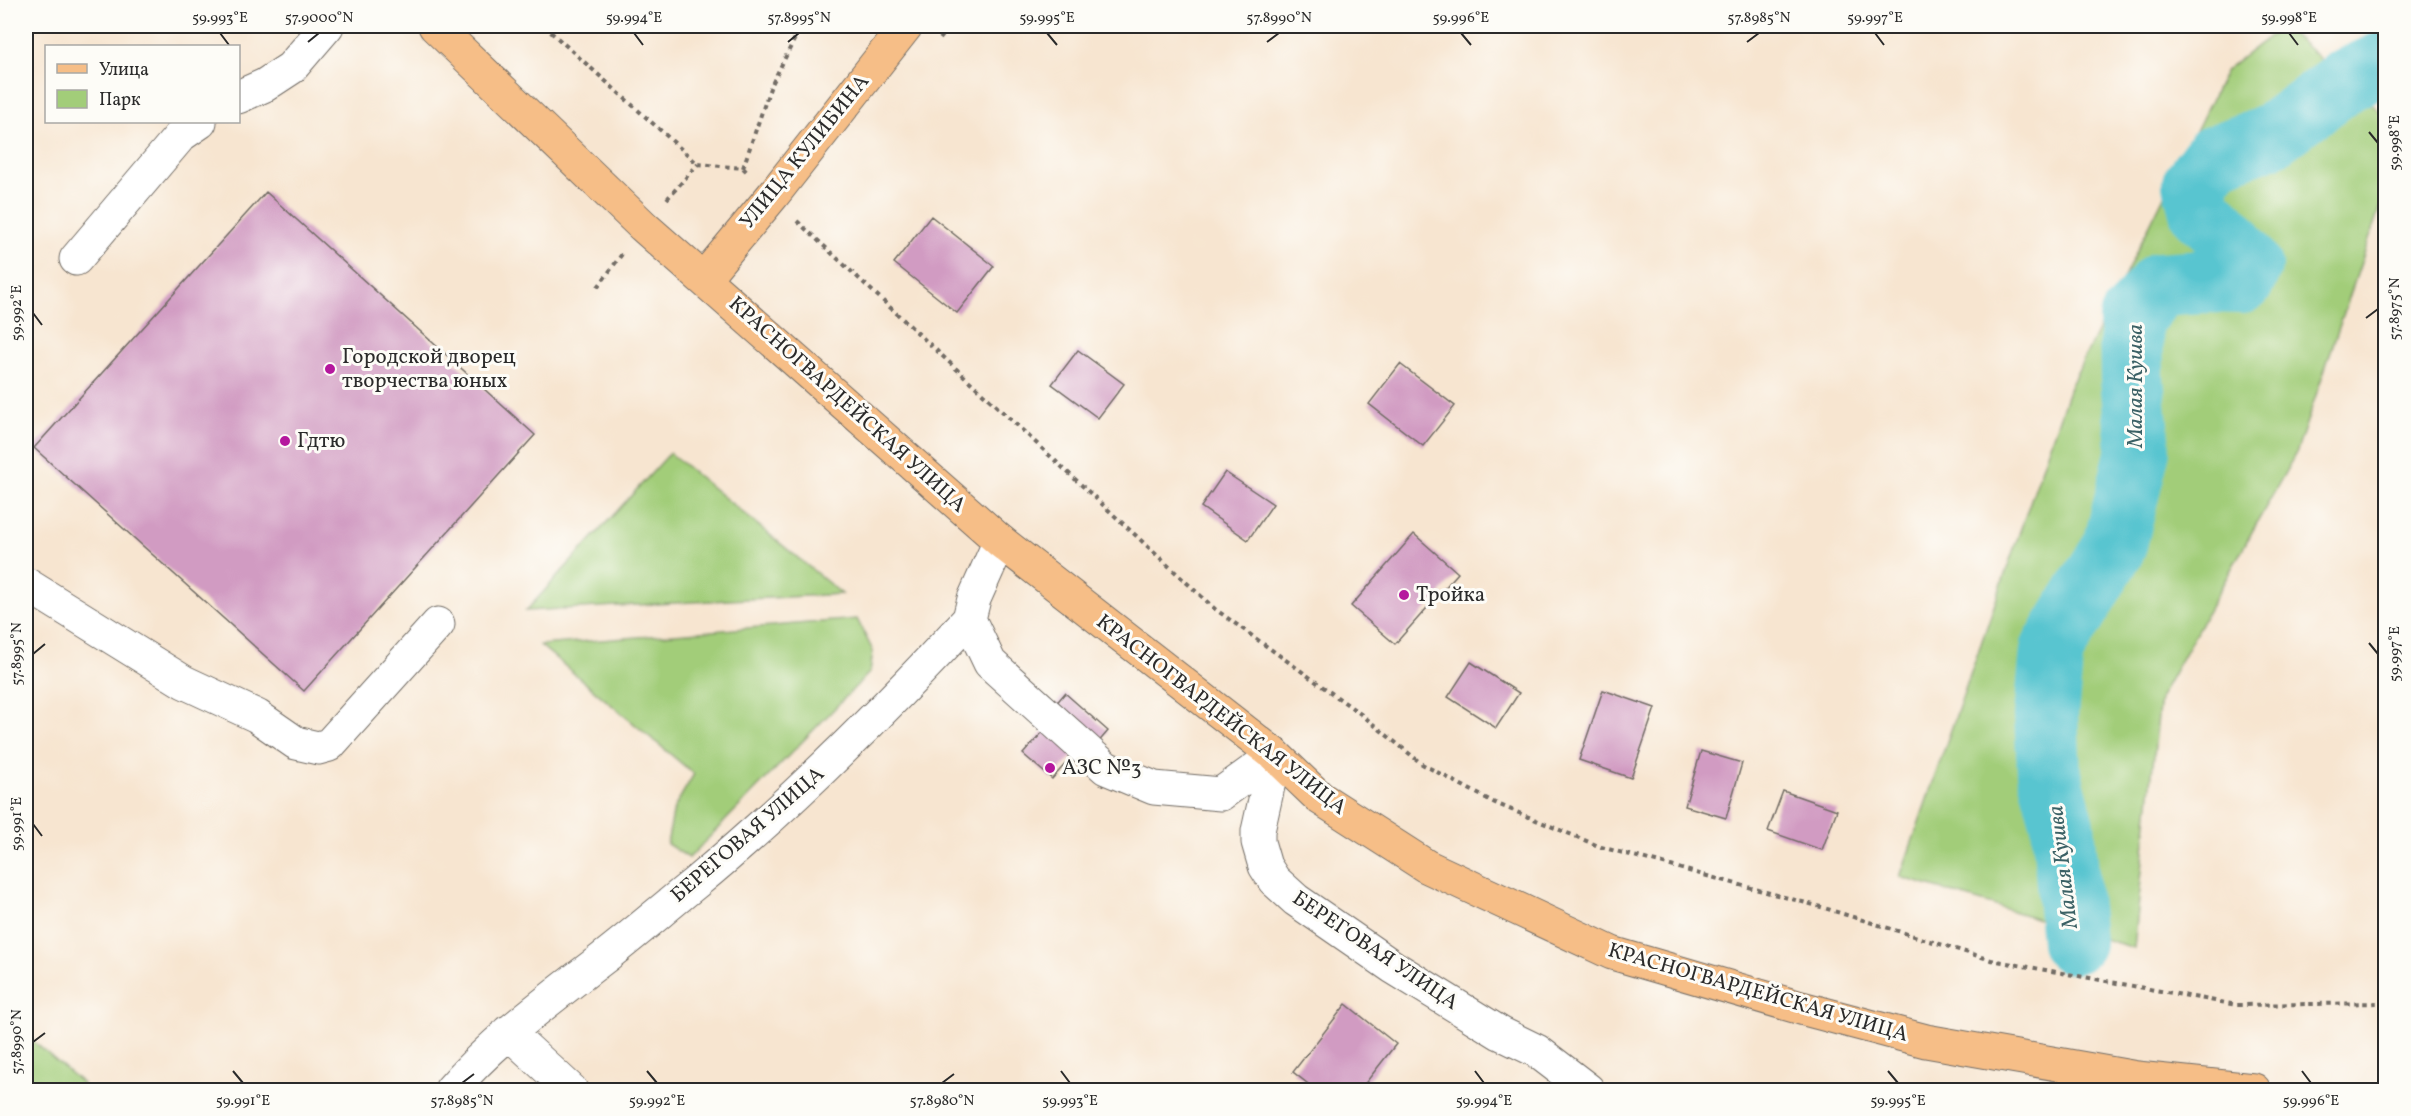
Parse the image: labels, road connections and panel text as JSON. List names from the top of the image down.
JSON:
{
  "streets": {
    "main road": ["УЛИЦА КУЛИБИНА", "КРАСНОГВАРДЕЙСКАЯ УЛИЦА"],
    "street": ["БЕРЕГОВАЯ УЛИЦА"]
  },
  "crossings": [
    ["УЛИЦА КУЛИБИНА", "КРАСНОГВАРДЕЙСКАЯ УЛИЦА"],
    ["КРАСНОГВАРДЕЙСКАЯ УЛИЦА", "БЕРЕГОВАЯ УЛИЦА"]
  ],
  "water": ["Малая Кушва"],
  "places": [
    "Городской дворец творчества юных",
    "Гдтю",
    "Тройка",
    "АЗС №3"
  ],
  "legend": ["Улица", "Парк"],
  "coordinates": [
    "59.993°E",
    "57.9000°N",
    "59.994°E",
    "57.8995°N",
    "59.995°E",
    "57.8990°N",
    "59.996°E",
    "57.8985°N",
    "59.997°E",
    "59.998°E",
    "57.8975°N",
    "59.992°E",
    "59.991°E",
    "57.8980°N"
  ]
}
